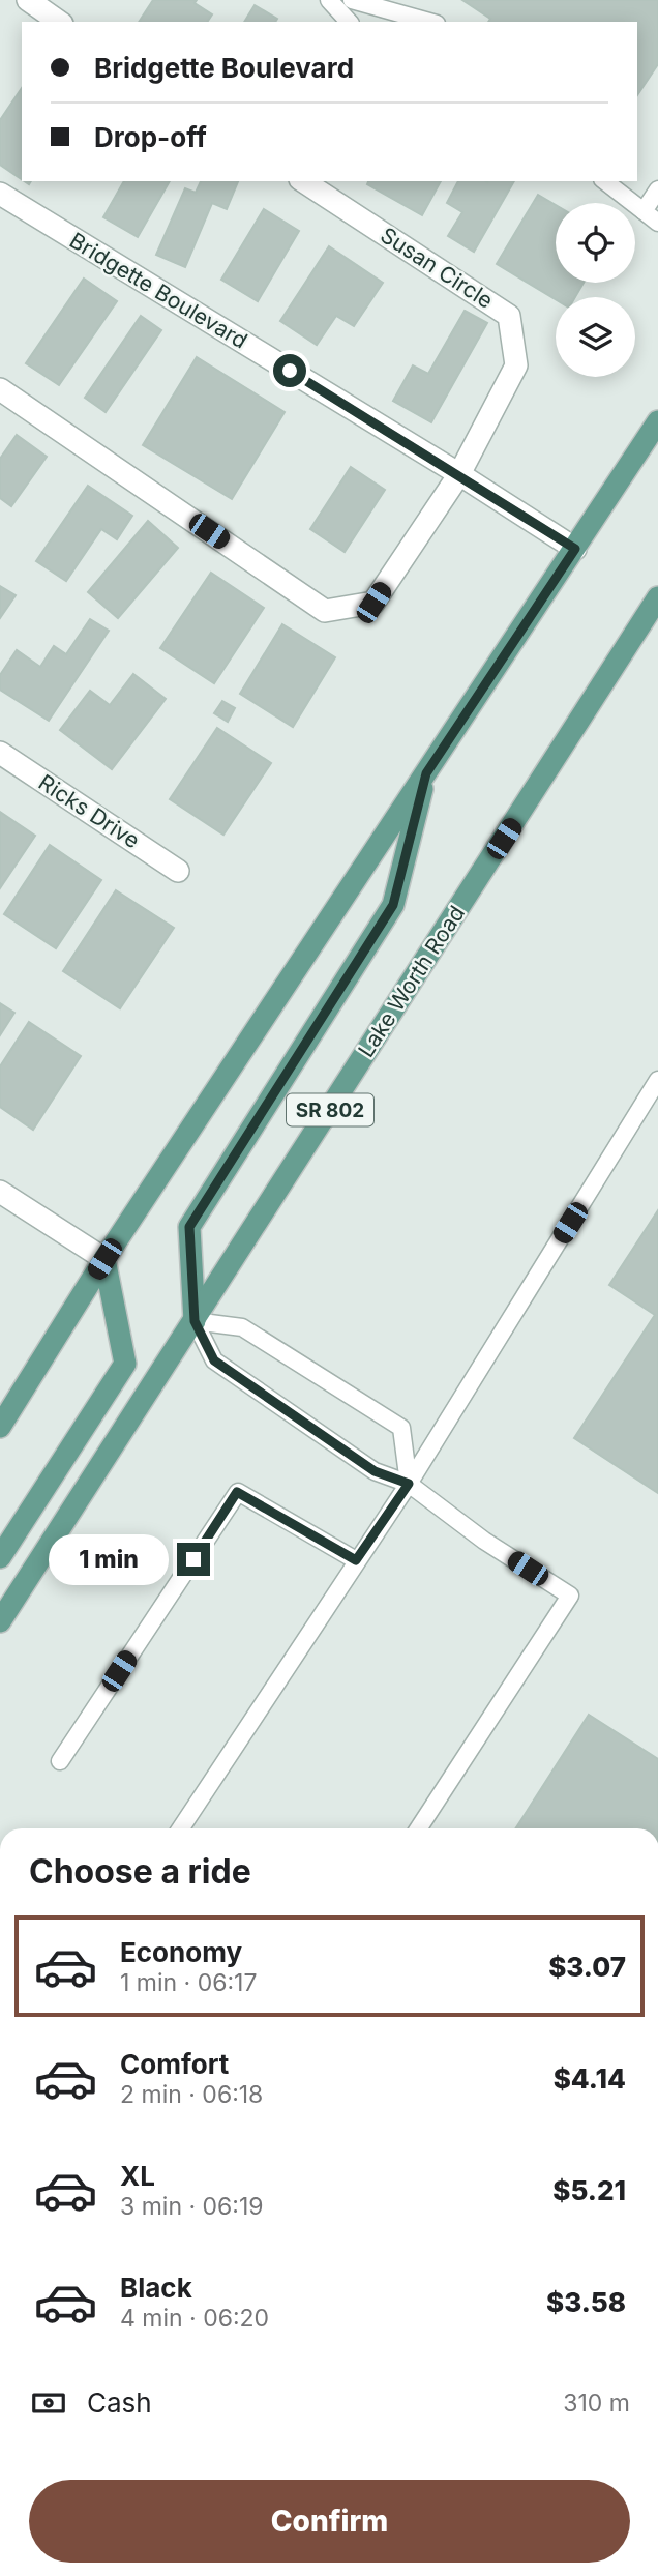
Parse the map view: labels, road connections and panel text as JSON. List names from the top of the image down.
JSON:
{
  "streets": {
    "main road": ["Lake Worth Road", "SR 802"],
    "street": ["Susan Circle", "Bridgette Boulevard", "Ricks Drive"]
  },
  "crossings": [
    ["Susan Circle", "Bridgette Boulevard"]
  ],
  "page": {
    "banner": ["Bridgette Boulevard", "Drop-off"],
    "bubble": "1 min",
    "heading": "Choose a ride",
    "list": [
      {
        "name": "Economy",
        "note": "1 min · 06:17",
        "value": "$3.07"
      },
      {
        "name": "Comfort",
        "note": "2 min · 06:18",
        "value": "$4.14"
      },
      {
        "name": "XL",
        "note": "3 min · 06:19",
        "value": "$5.21"
      },
      {
        "name": "Black",
        "note": "4 min · 06:20",
        "value": "$3.58"
      }
    ],
    "pay": ["Cash", "310 m"],
    "buttons": "Confirm"
  }
}
